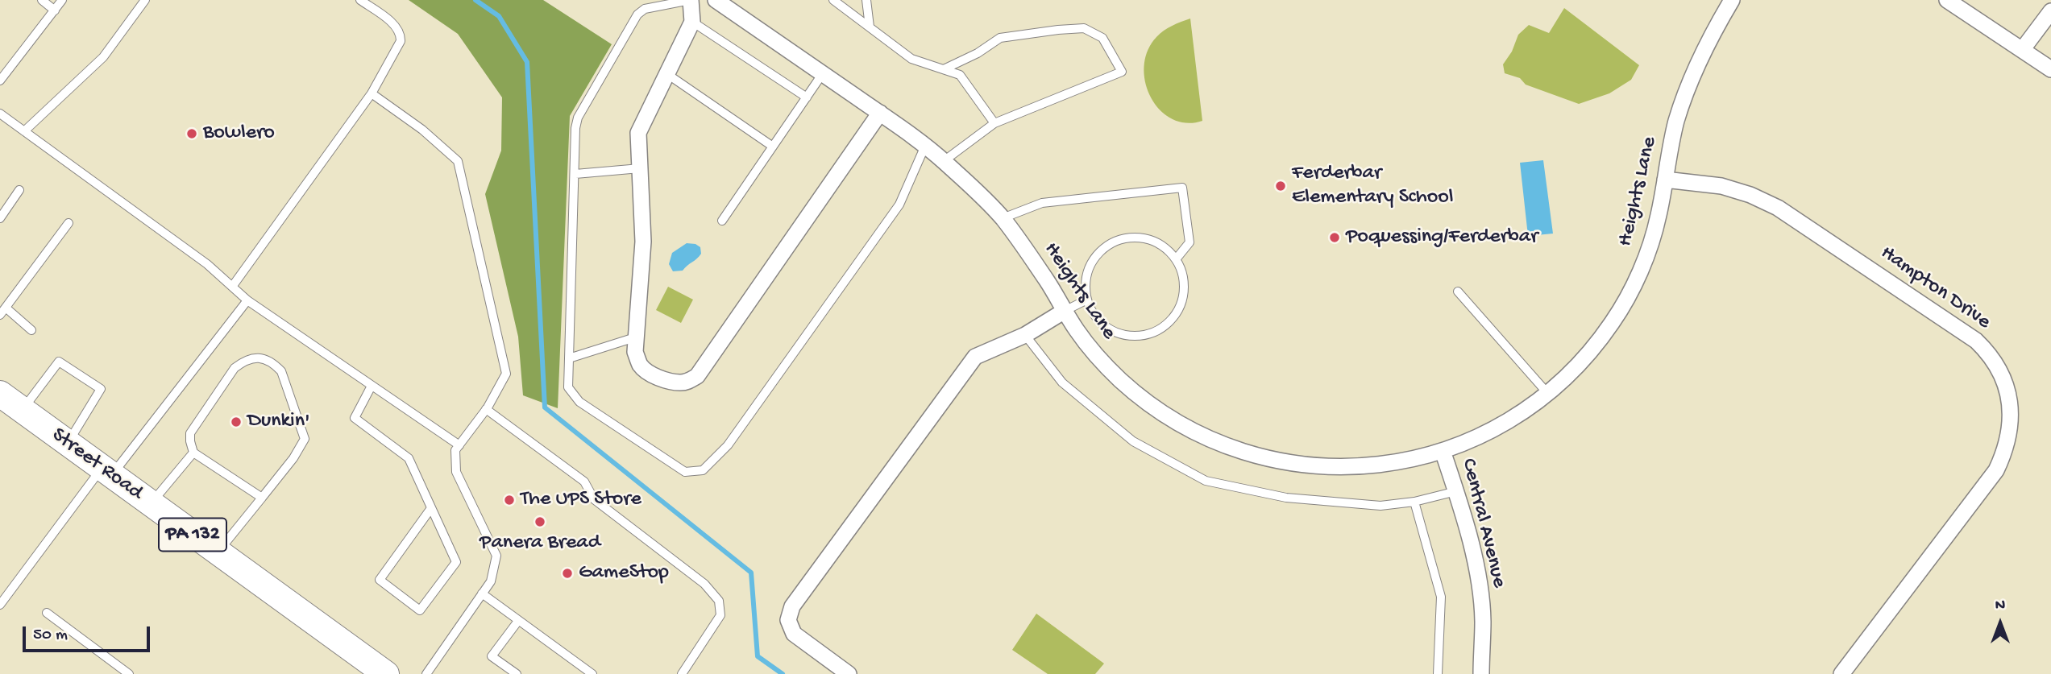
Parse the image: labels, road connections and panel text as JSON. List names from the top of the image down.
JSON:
{
  "streets": {
    "main road": ["Street Road", "PA 132"],
    "street": ["Heights Lane", "Hampton Drive", "Central Avenue"]
  },
  "crossings": [
    ["Heights Lane", "Hampton Drive"],
    ["Heights Lane", "Central Avenue"]
  ],
  "places": [
    "Bowlero",
    "Ferderbar Elementary School",
    "Poquessing/Ferderbar",
    "Dunkin'",
    "The UPS Store",
    "Panera Bread",
    "GameStop"
  ],
  "scale_bar": "50 m",
  "north": "top"
}
